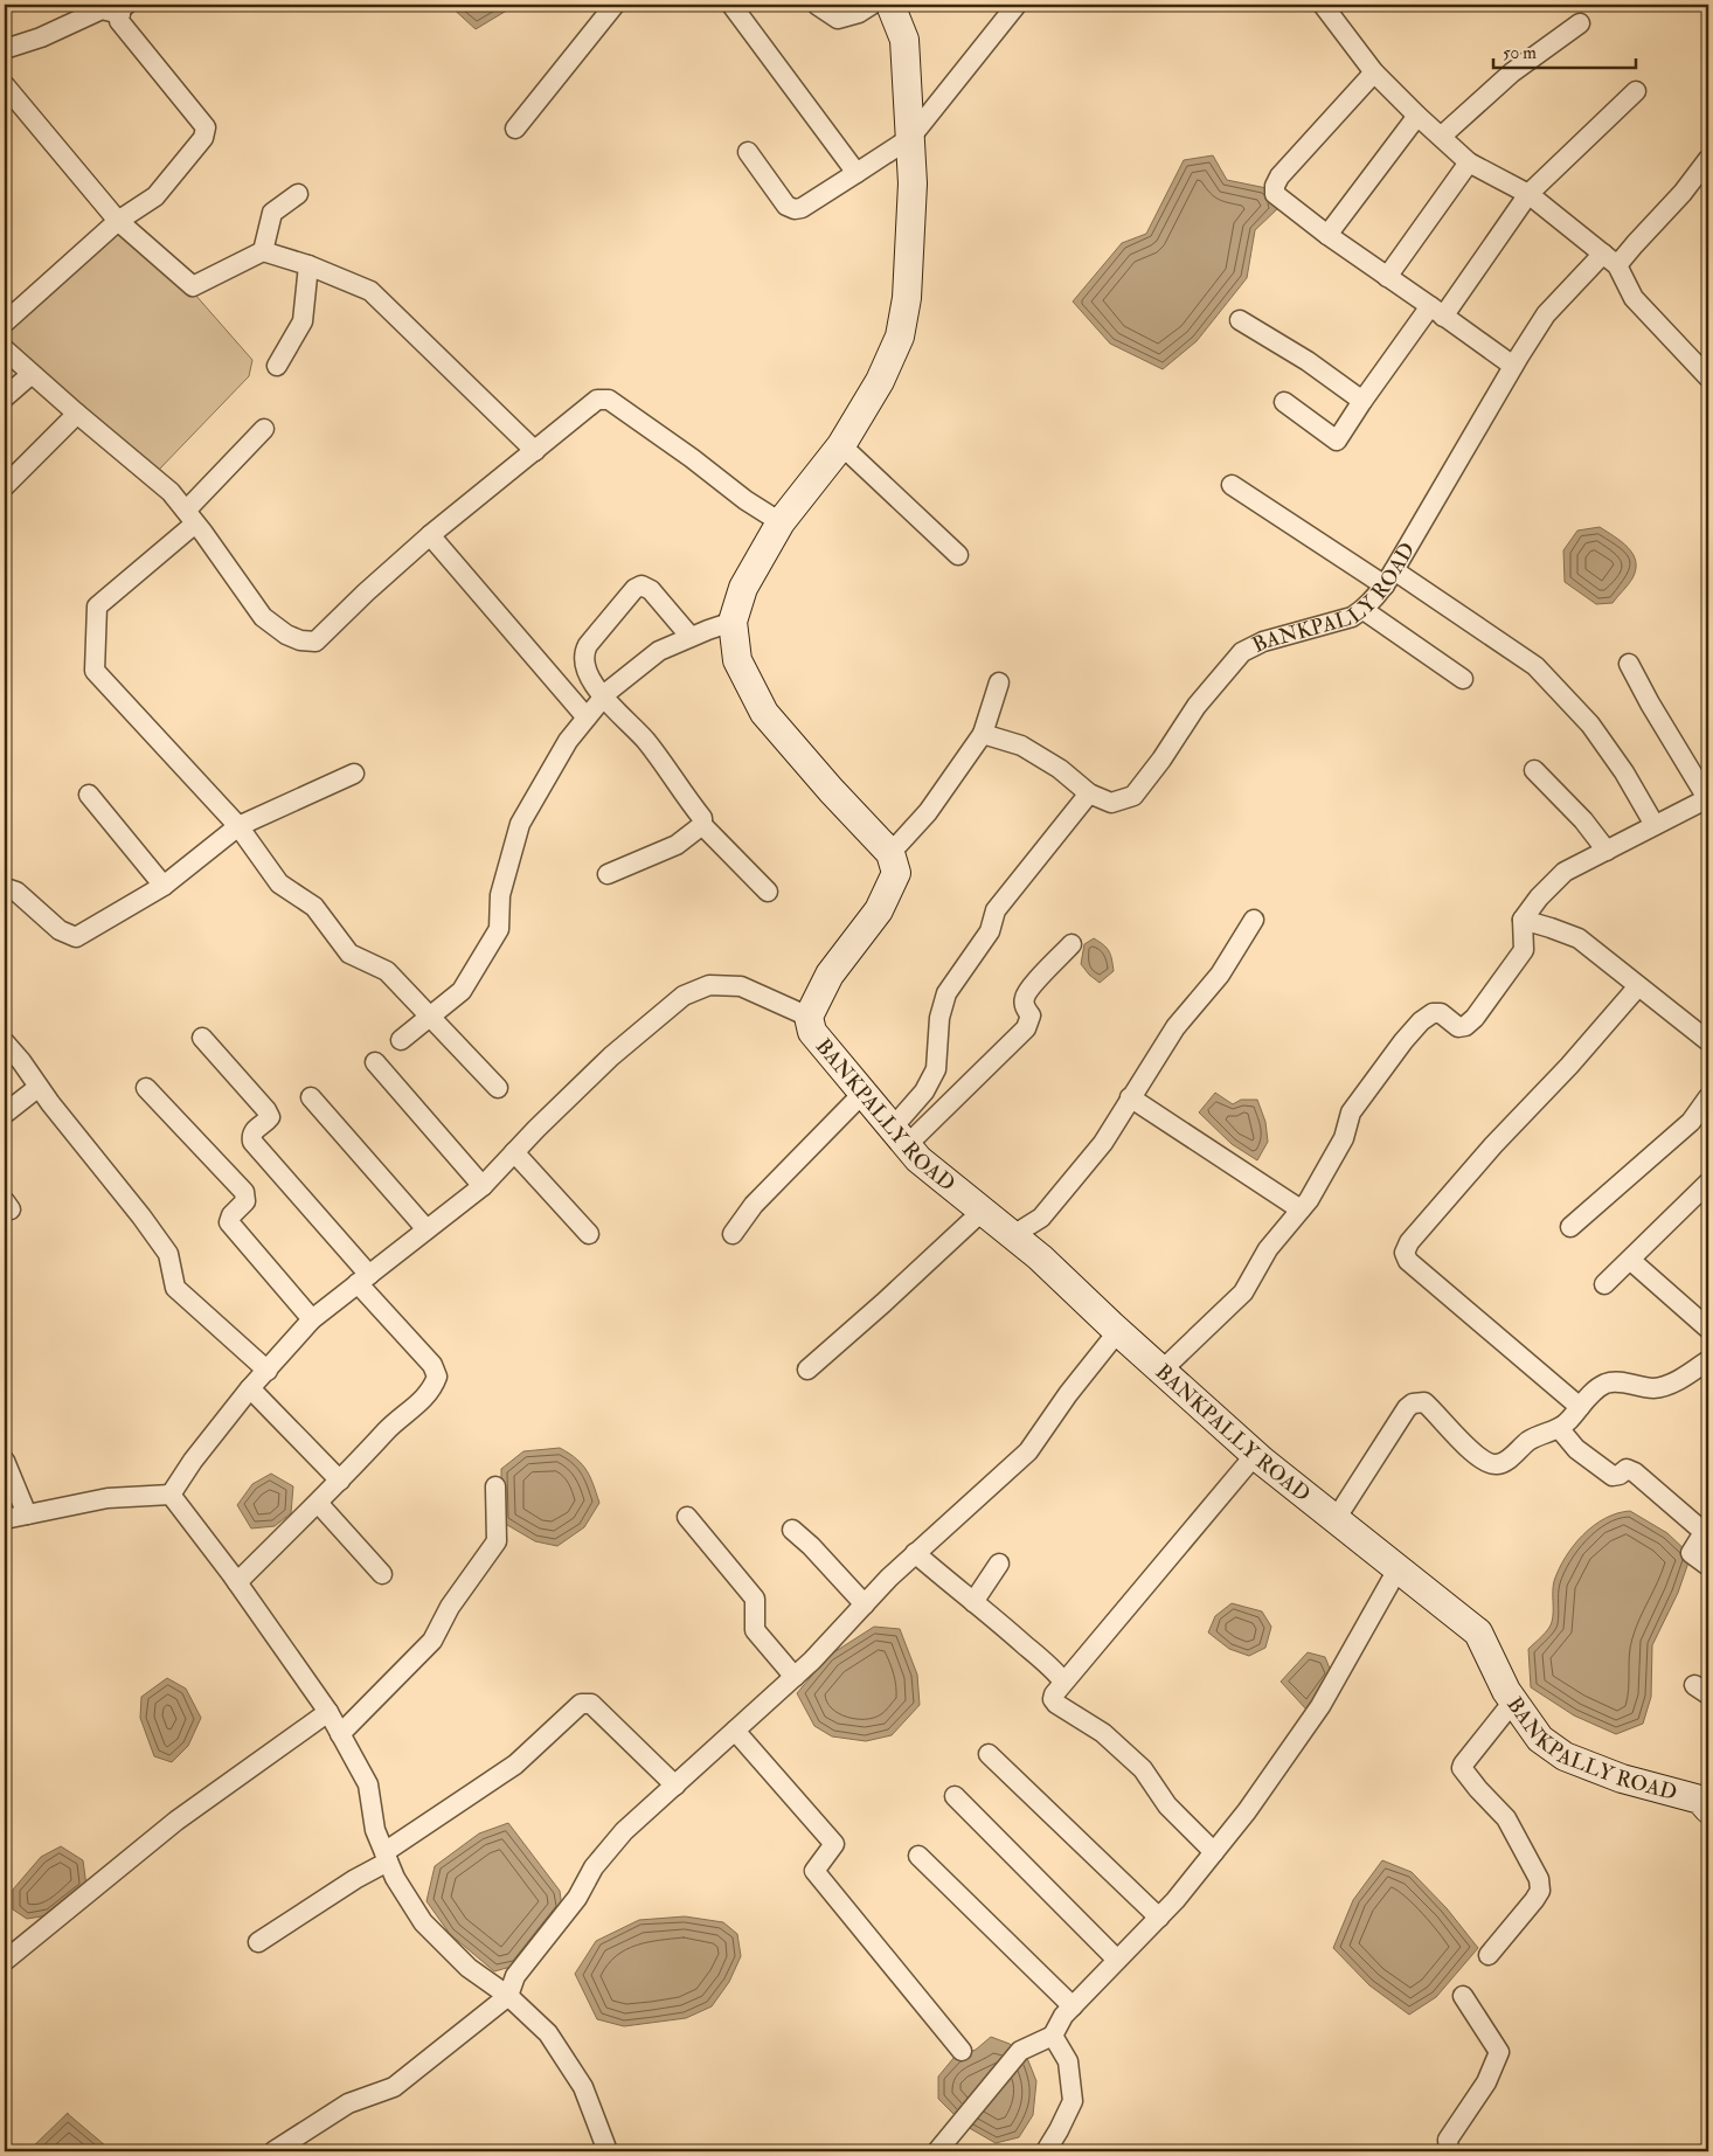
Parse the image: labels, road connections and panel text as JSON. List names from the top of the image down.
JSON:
{
  "streets": {
    "street": ["BANKPALLY ROAD"]
  },
  "scale_bar": "50 m"
}
